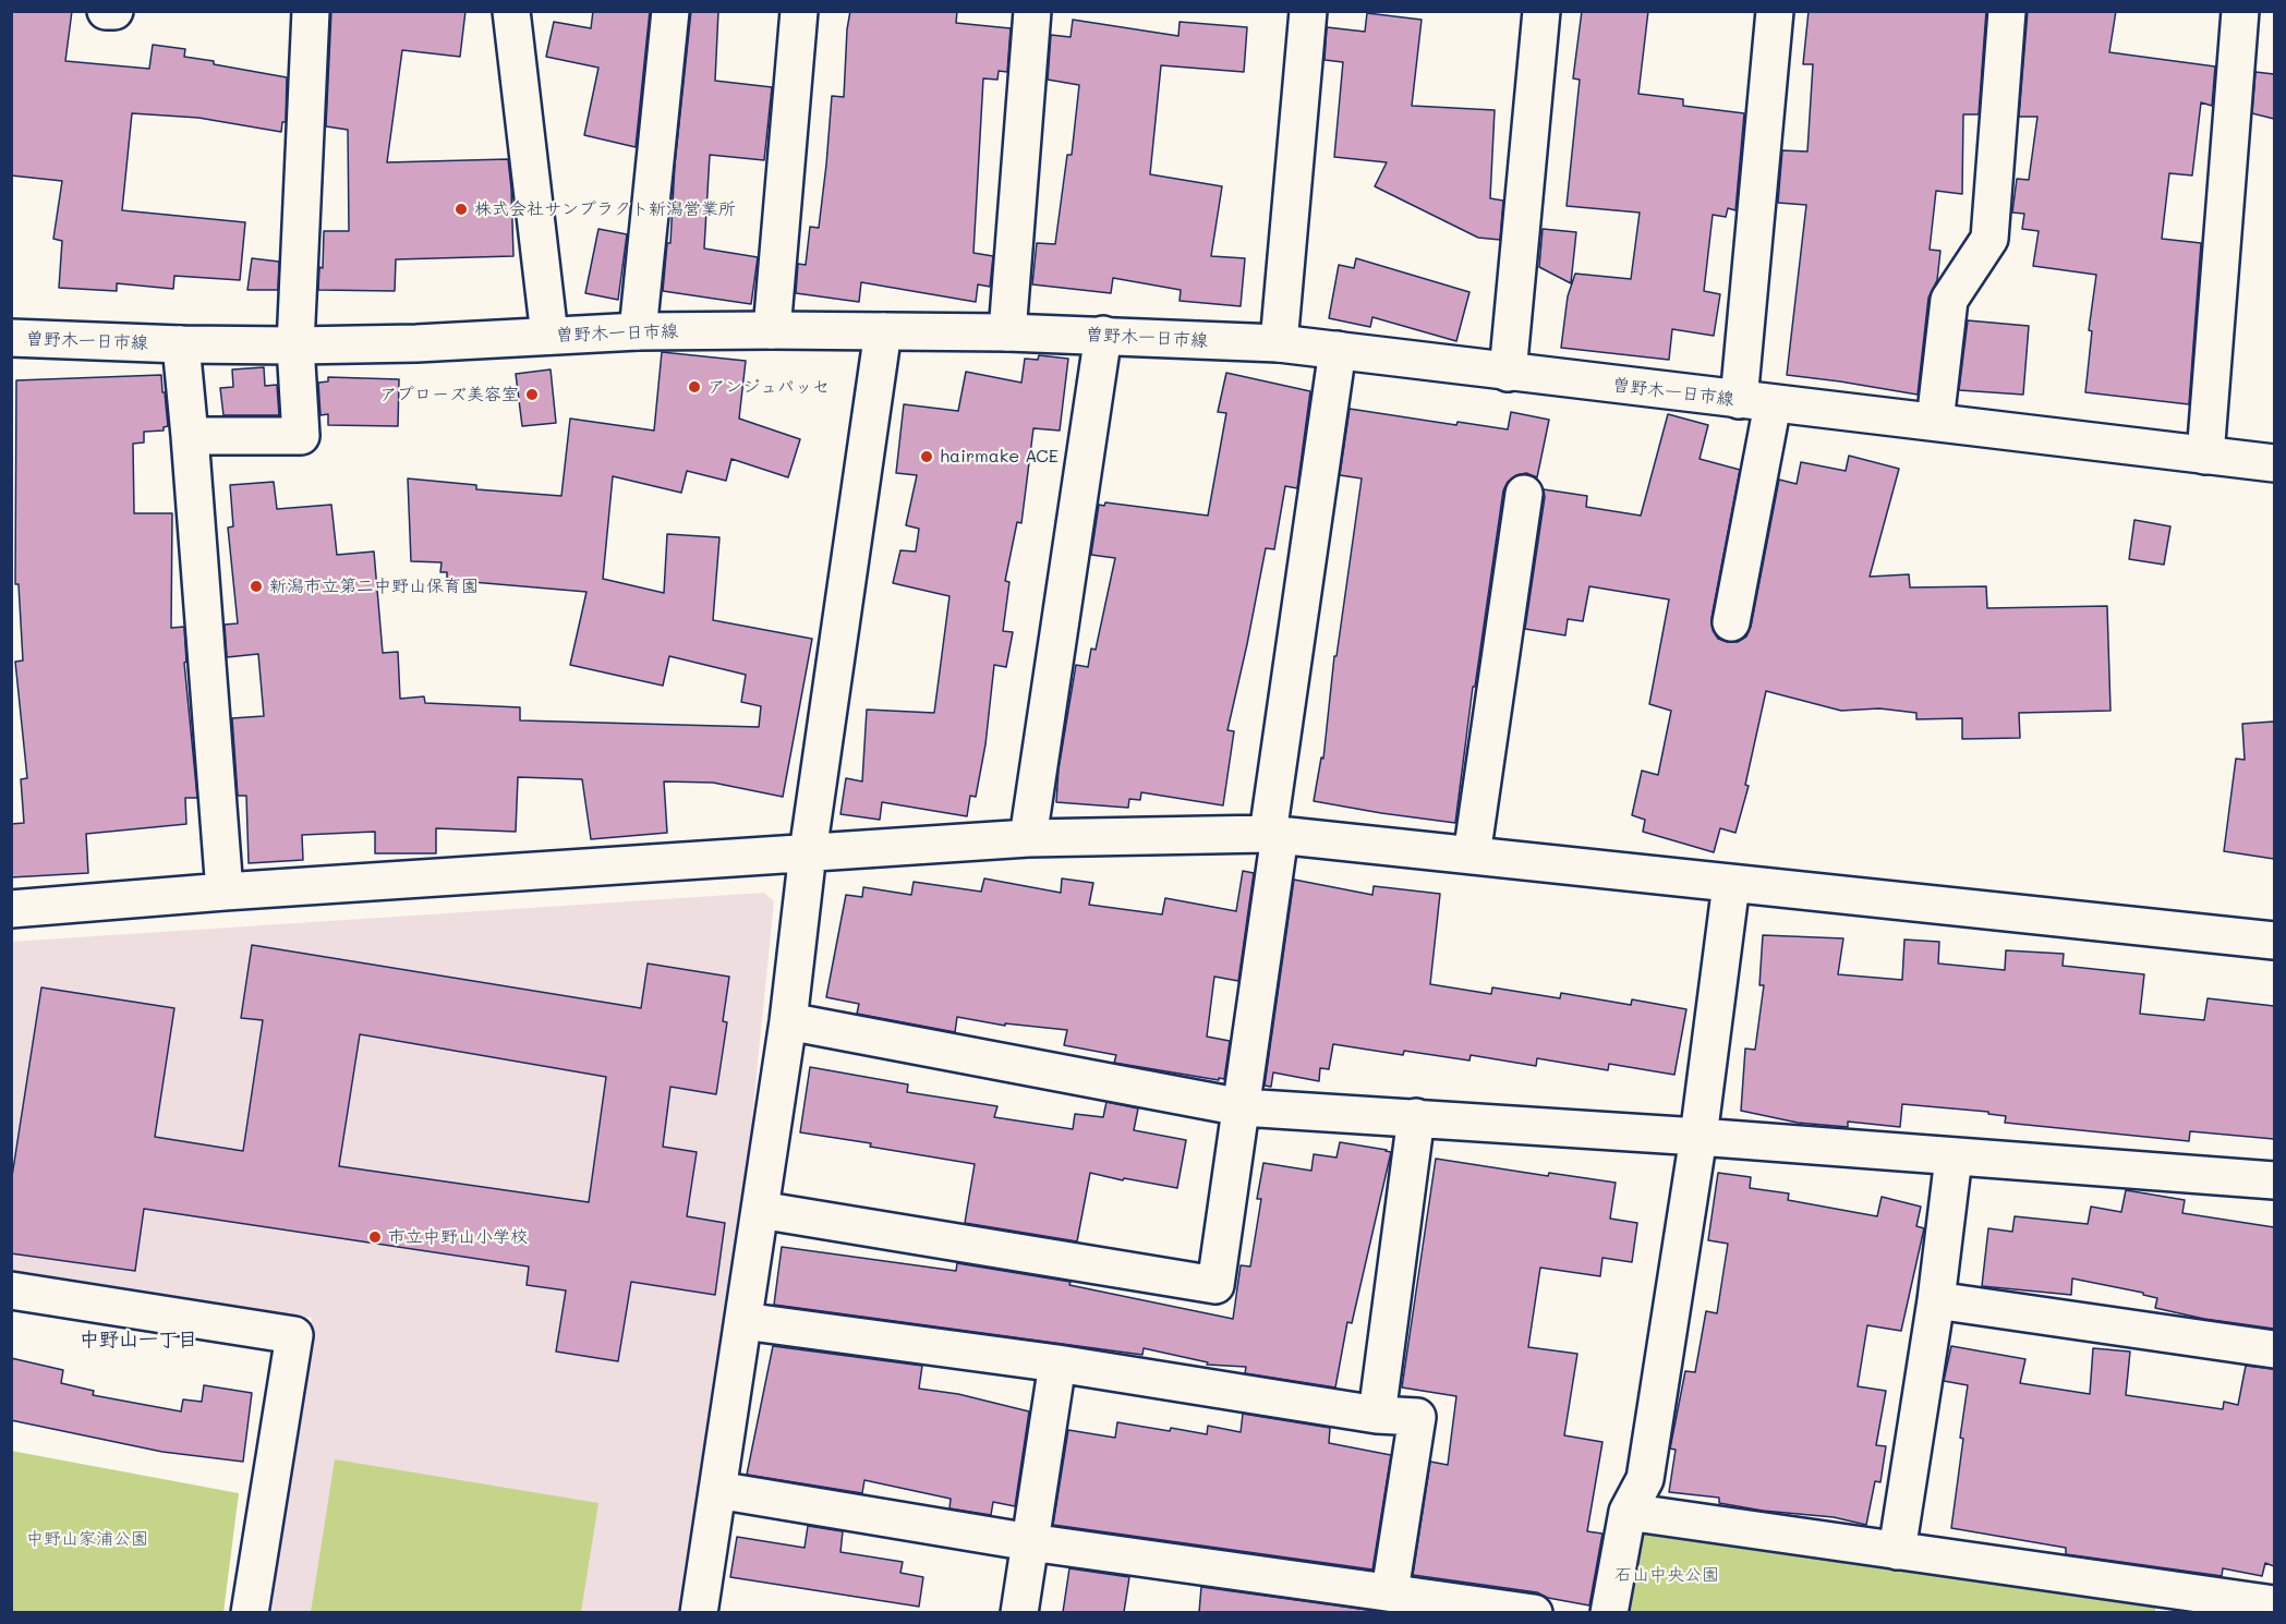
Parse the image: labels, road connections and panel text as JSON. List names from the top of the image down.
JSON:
{
  "streets": {
    "street": ["曽野木一日市線"]
  },
  "districts": ["中野山一丁目"],
  "parks": ["中野山家浦公園", "石山中央公園"],
  "places": [
    "株式会社サンプラクト新潟営業所",
    "アンジュパッセ",
    "アプローズ美容室",
    "hairmake ACE",
    "新潟市立第二中野山保育園",
    "市立中野山小学校"
  ]
}
